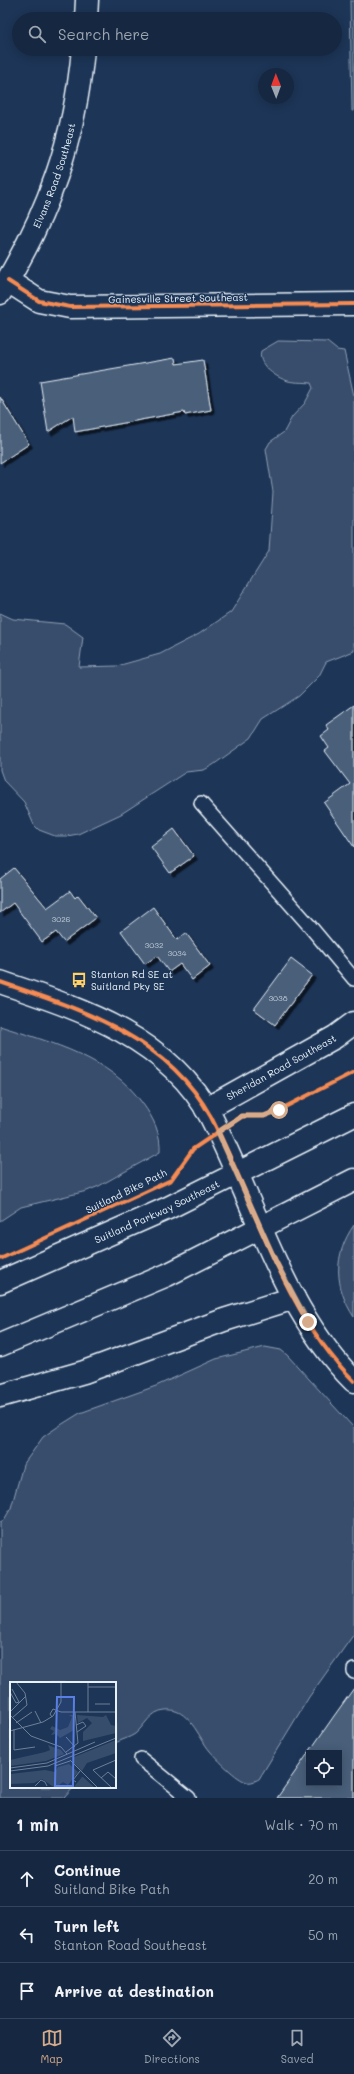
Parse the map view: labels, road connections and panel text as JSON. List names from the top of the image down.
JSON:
{
  "streets": {
    "main road": [
      "Elvans Road Southeast",
      "Gainesville Street Southeast",
      "Sheridan Road Southeast",
      "Suitland Parkway Southeast"
    ],
    "cycle path": ["Suitland Bike Path"]
  },
  "crossings": [
    ["Elvans Road Southeast", "Gainesville Street Southeast"]
  ],
  "places": {
    "bus stop": ["Stanton Rd SE at Suitland Pky SE"]
  },
  "house_numbers": [
    "3026",
    "3032",
    "3034",
    "3038"
  ],
  "north": "top",
  "page": {
    "search": "Search here",
    "heading": ["1 min", "Walk · 70 m"],
    "list": [
      ["Continue", "Suitland Bike Path", "20 m"],
      ["Turn left", "Stanton Road Southeast", "50 m"],
      "Arrive at destination"
    ],
    "nav": ["Map", "Directions", "Saved"]
  }
}
